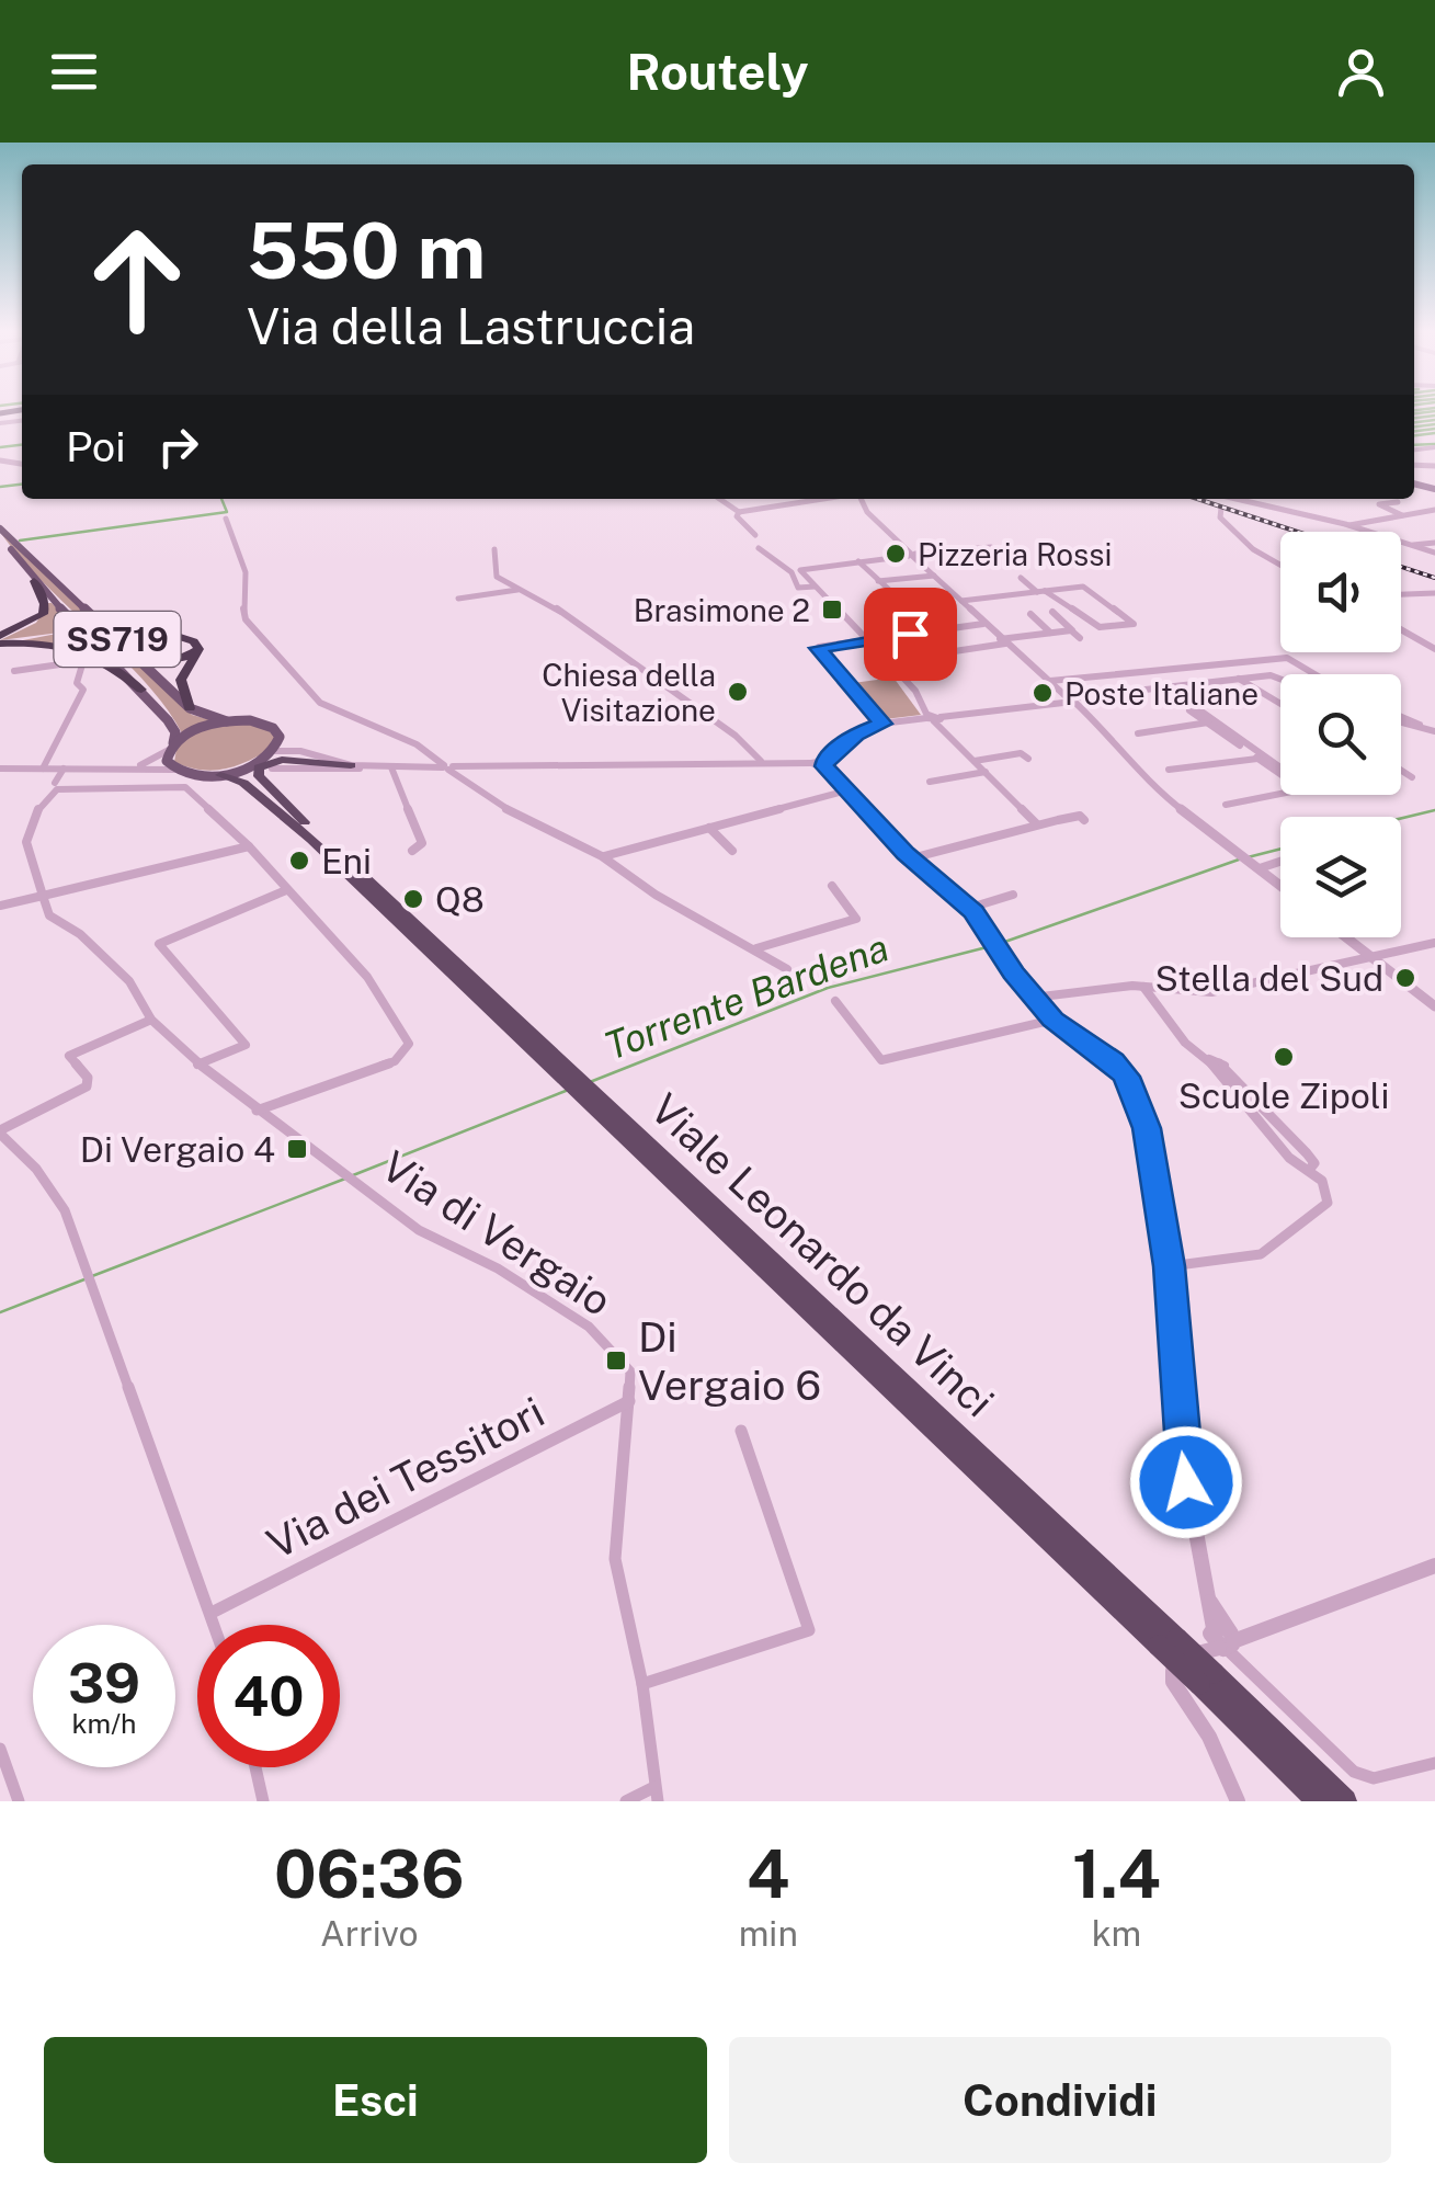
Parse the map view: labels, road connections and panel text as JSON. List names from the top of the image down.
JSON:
{
  "streets": {
    "highway": ["Viale Leonardo da Vinci"],
    "main road": ["SS719"],
    "street": ["Via di Vergaio", "Via dei Tessitori"]
  },
  "crossings": [
    ["SS719", "Viale Leonardo da Vinci"],
    ["Via di Vergaio", "Via dei Tessitori"]
  ],
  "water": ["Torrente Bardena"],
  "places": {
    "other": [
      "Pizzeria Rossi",
      "Chiesa della Visitazione",
      "Poste Italiane",
      "Eni",
      "Q8",
      "Stella del Sud",
      "Scuole Zipoli"
    ],
    "transit": ["Brasimone 2", "Di Vergaio 4", "Di Vergaio 6"]
  },
  "page": {
    "header": "Routely",
    "turn": ["550 m", "Via della Lastruccia"],
    "then": "Poi",
    "speed": "39 km/h",
    "limit": "40",
    "eta": [
      "06:36",
      "Arrivo",
      "4",
      "min",
      "1.4",
      "km"
    ],
    "buttons": ["Esci", "Condividi"]
  }
}
